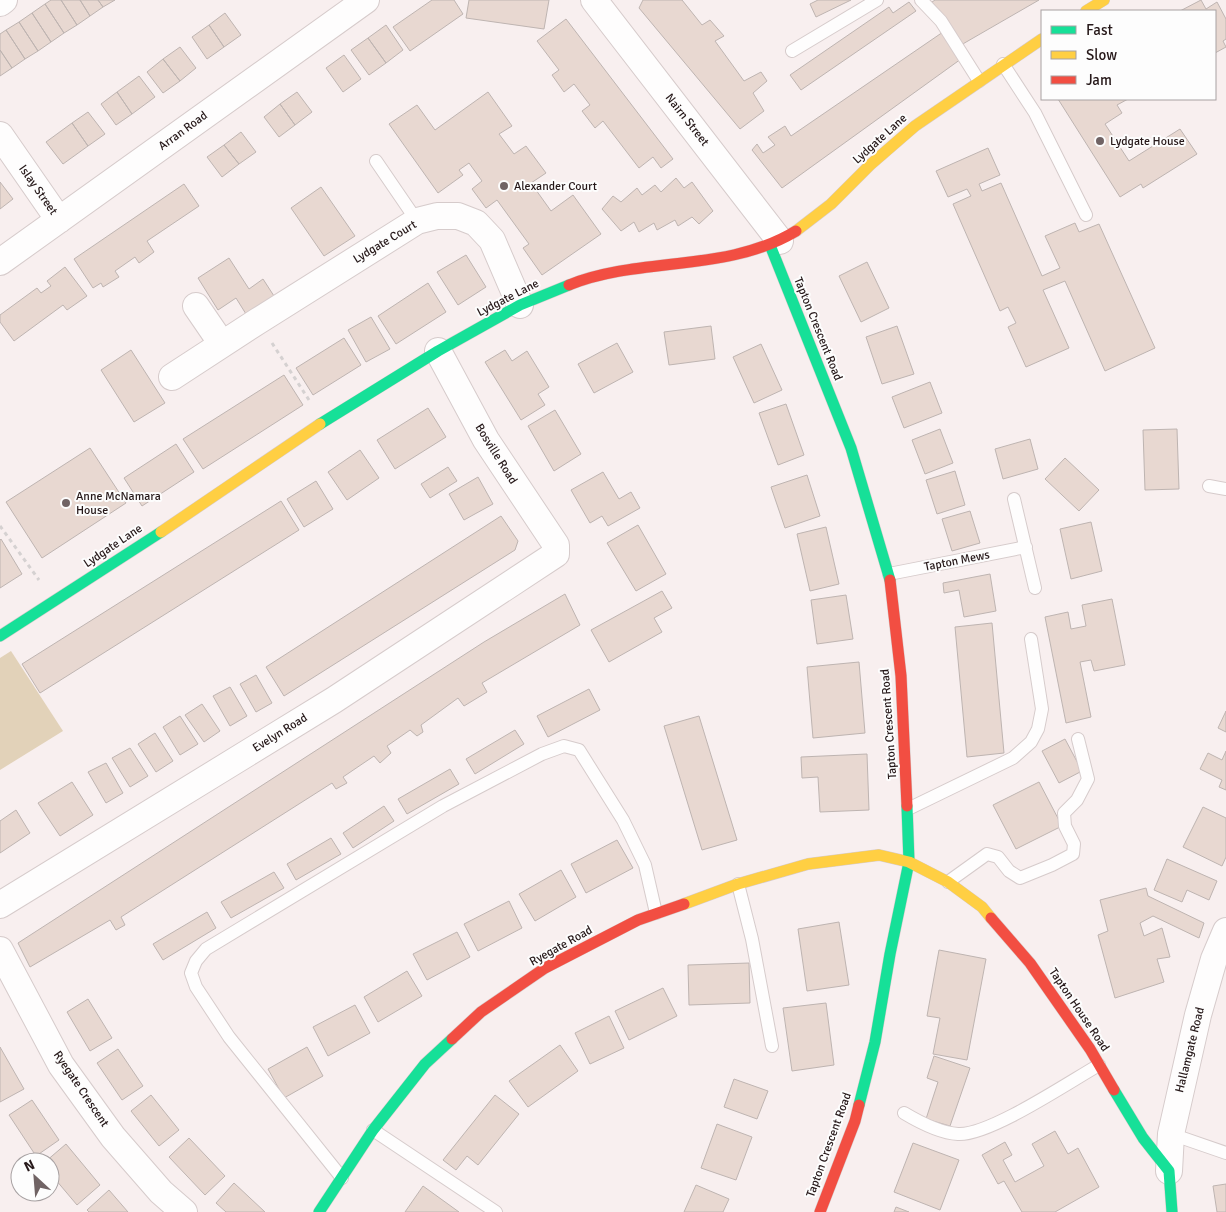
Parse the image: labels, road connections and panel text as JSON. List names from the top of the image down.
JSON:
{
  "streets": {
    "street": [
      "Nairn Street",
      "Arran Road",
      "Lydgate Lane",
      "Islay Street",
      "Lydgate Court",
      "Tapton Crescent Road",
      "Bosville Road",
      "Evelyn Road",
      "Ryegate Road",
      "Tapton House Road",
      "Hallamgate Road",
      "Ryegate Crescent"
    ],
    "lane": ["Tapton Mews"]
  },
  "crossings": [
    ["Nairn Street", "Lydgate Lane"],
    ["Nairn Street", "Tapton Crescent Road"],
    ["Arran Road", "Islay Street"],
    ["Lydgate Lane", "Lydgate Court"],
    ["Lydgate Lane", "Tapton Crescent Road"],
    ["Lydgate Lane", "Bosville Road"],
    ["Tapton Crescent Road", "Tapton Mews"],
    ["Tapton Crescent Road", "Ryegate Road"],
    ["Tapton Crescent Road", "Tapton House Road"],
    ["Bosville Road", "Evelyn Road"],
    ["Ryegate Road", "Tapton House Road"],
    ["Tapton House Road", "Hallamgate Road"]
  ],
  "places": ["Lydgate House", "Alexander Court", "Anne McNamara House"],
  "legend": ["Fast", "Slow", "Jam"],
  "north": "top left"
}
